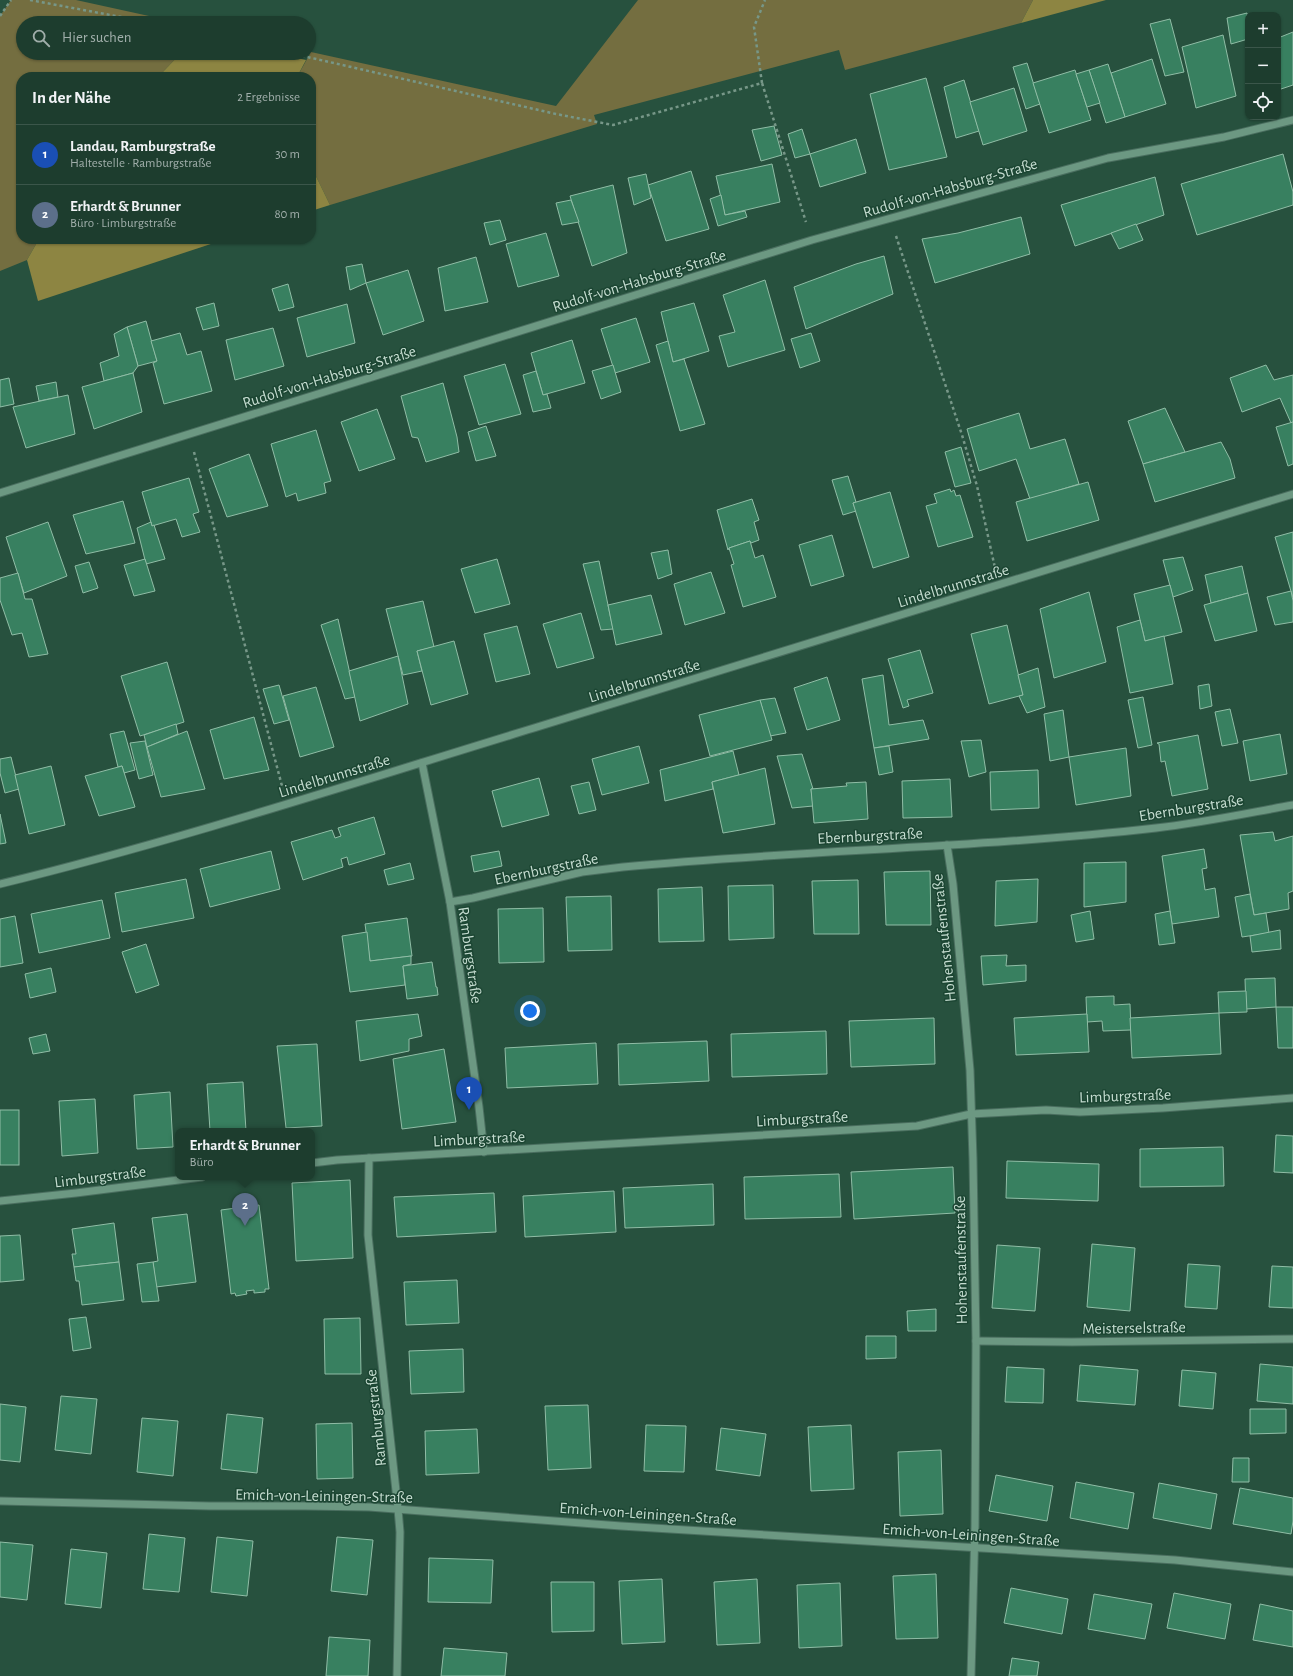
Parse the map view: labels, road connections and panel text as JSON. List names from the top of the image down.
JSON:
{
  "streets": {
    "street": [
      "Rudolf-von-Habsburg-Straße",
      "Lindelbrunnstraße",
      "Ebernburgstraße",
      "Hohenstaufenstraße",
      "Ramburgstraße",
      "Limburgstraße",
      "Meisterselstraße",
      "Emich-von-Leiningen-Straße"
    ]
  },
  "crossings": [
    ["Lindelbrunnstraße", "Ramburgstraße"],
    ["Ebernburgstraße", "Hohenstaufenstraße"],
    ["Ebernburgstraße", "Ramburgstraße"],
    ["Hohenstaufenstraße", "Limburgstraße"],
    ["Hohenstaufenstraße", "Meisterselstraße"],
    ["Hohenstaufenstraße", "Emich-von-Leiningen-Straße"],
    ["Ramburgstraße", "Limburgstraße"],
    ["Ramburgstraße", "Emich-von-Leiningen-Straße"]
  ],
  "page": {
    "map_buttons": ["+", "−"],
    "search": "Hier suchen",
    "heading": ["In der Nähe", "2 Ergebnisse"],
    "list": [
      {
        "mark": "1",
        "name": "Landau, Ramburgstraße",
        "note": "Haltestelle · Ramburgstraße",
        "value": "30 m"
      },
      {
        "mark": "2",
        "name": "Erhardt & Brunner",
        "note": "Büro · Limburgstraße",
        "value": "80 m"
      }
    ],
    "pins": ["1", "2"],
    "popup": ["Erhardt & Brunner", "Büro"]
  }
}
